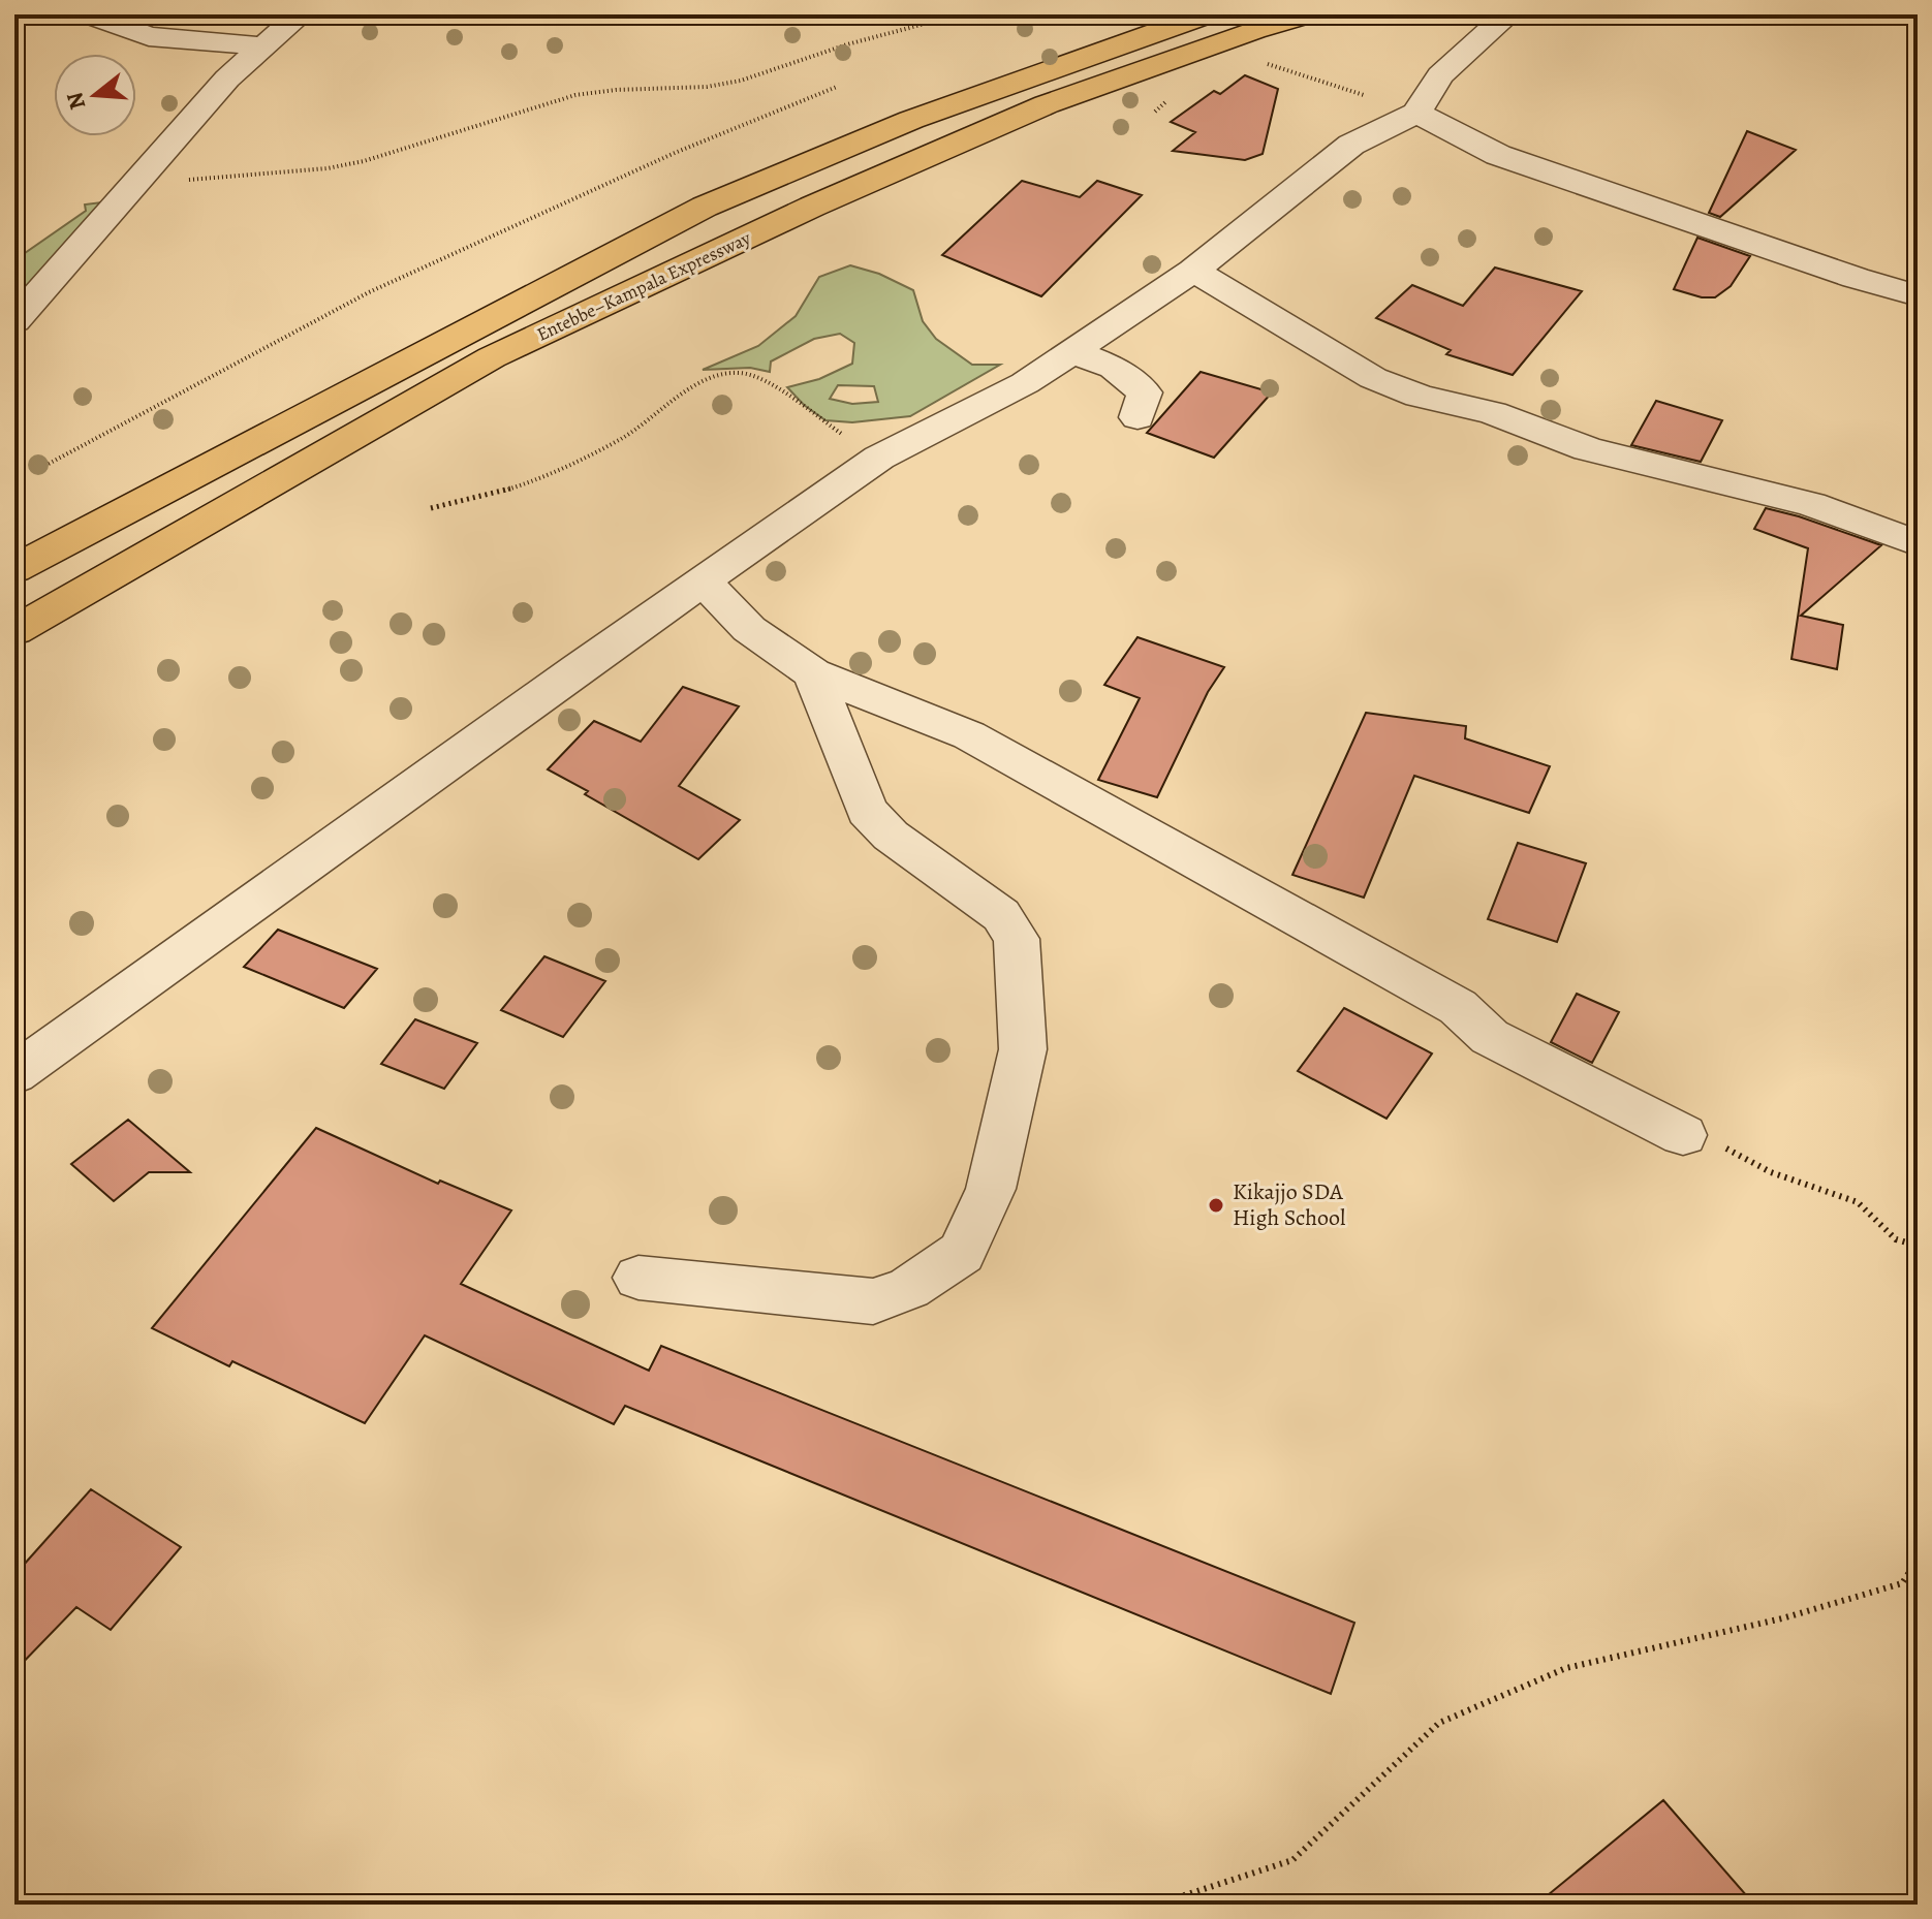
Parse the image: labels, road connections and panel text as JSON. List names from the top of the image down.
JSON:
{
  "streets": {
    "highway": ["Entebbe–Kampala Expressway"]
  },
  "places": ["Kikajjo SDA High School"],
  "north": "left"
}
